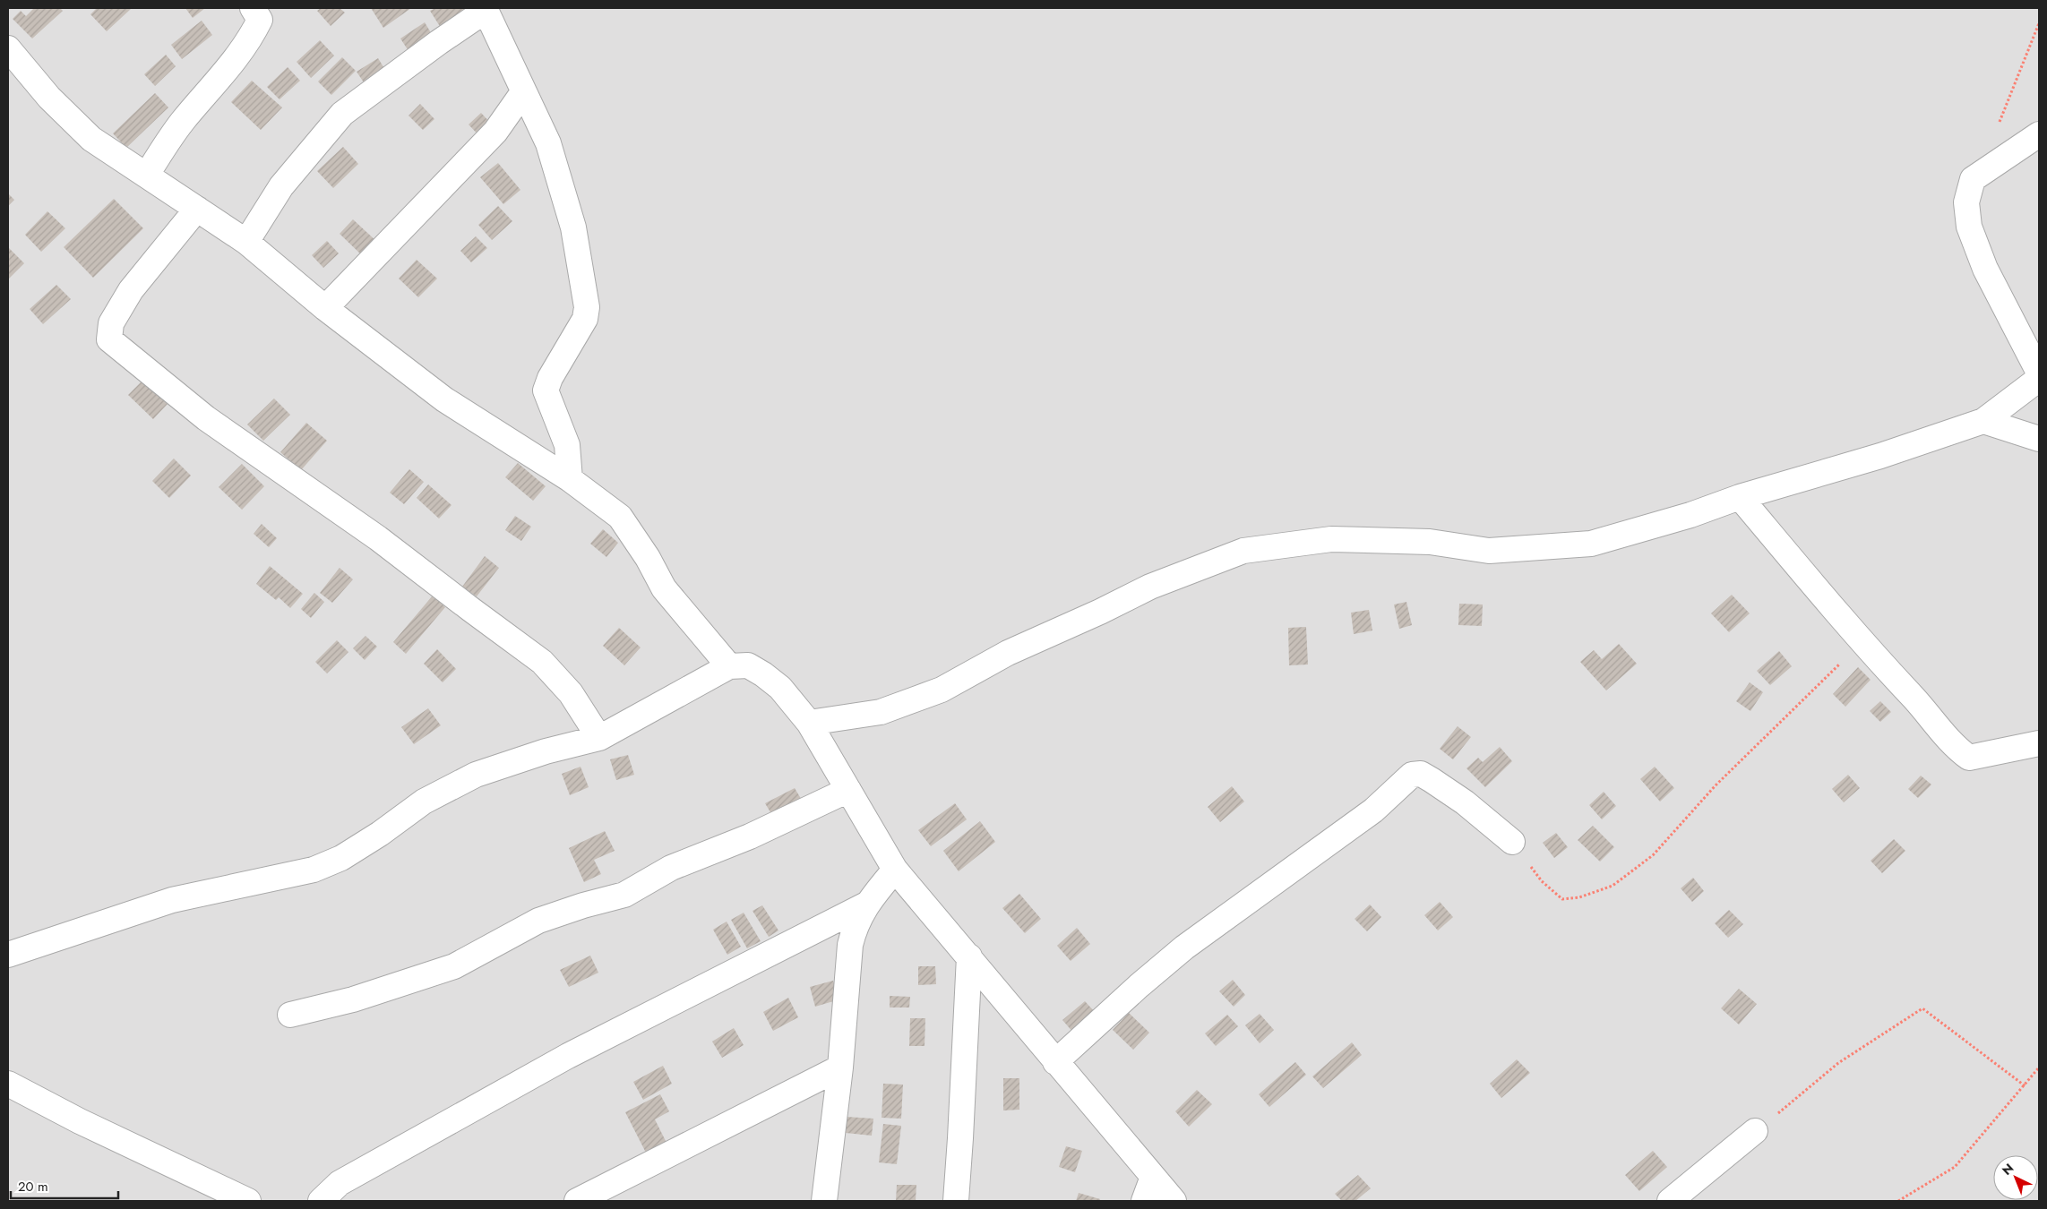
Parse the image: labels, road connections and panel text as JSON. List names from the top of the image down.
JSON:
{
  "scale_bar": "20 m",
  "north": "top left"
}
